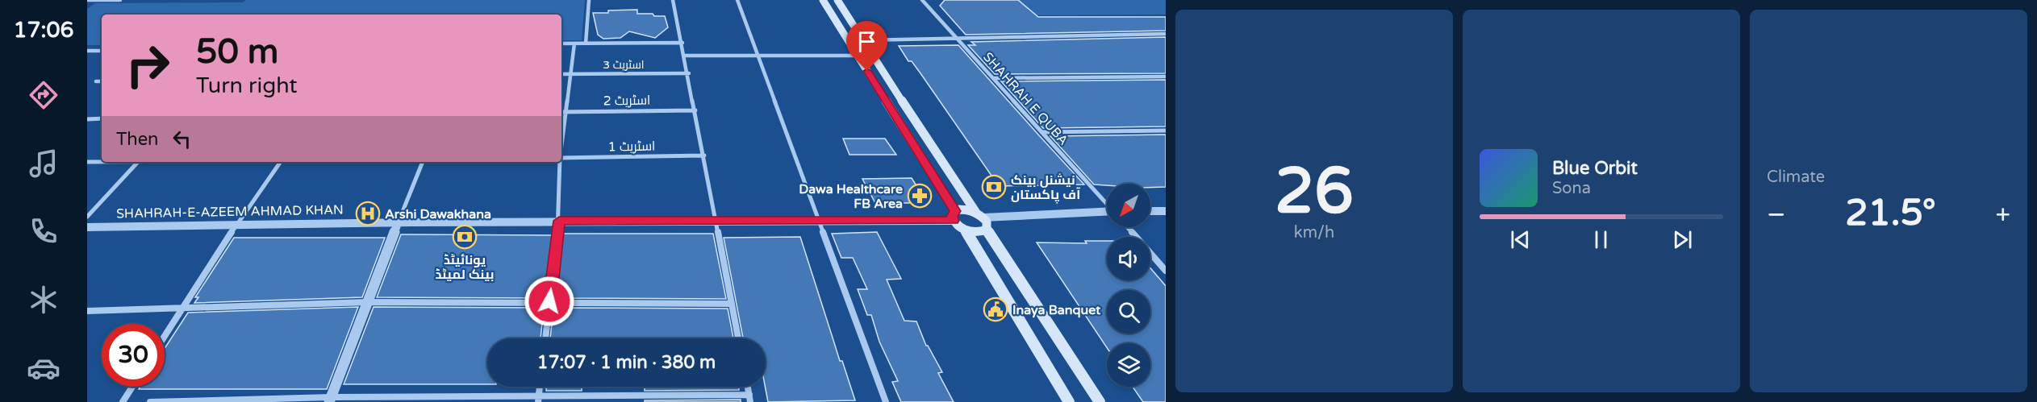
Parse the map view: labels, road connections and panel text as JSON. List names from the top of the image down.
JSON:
{
  "streets": {
    "street": [
      "اسٹریٹ 3",
      "SHAHRAH E QUBA",
      "اسٹریٹ 2",
      "اسٹریٹ 1",
      "SHAHRAH-E-AZEEM AHMAD KHAN"
    ]
  },
  "places": {
    "bank": ["نیشنل بینک آف پاکستان", "یونائیٹڈ بینک لمیٹڈ"],
    "pharmacy": ["Dawa Healthcare FB Area"],
    "hospital": ["Arshi Dawakhana"],
    "public building": ["Inaya Banquet"]
  },
  "north": "bottom left",
  "page": {
    "tabs": "17:06",
    "tile": [
      ["26", "km/h"],
      "Climate"
    ],
    "turn": ["50 m", "Turn right"],
    "then": "Then",
    "song": ["Blue Orbit", "Sona"],
    "heat": ["−", "21.5°", "+"],
    "limit": "30",
    "trip": "17:07 · 1 min · 380 m"
  }
}
